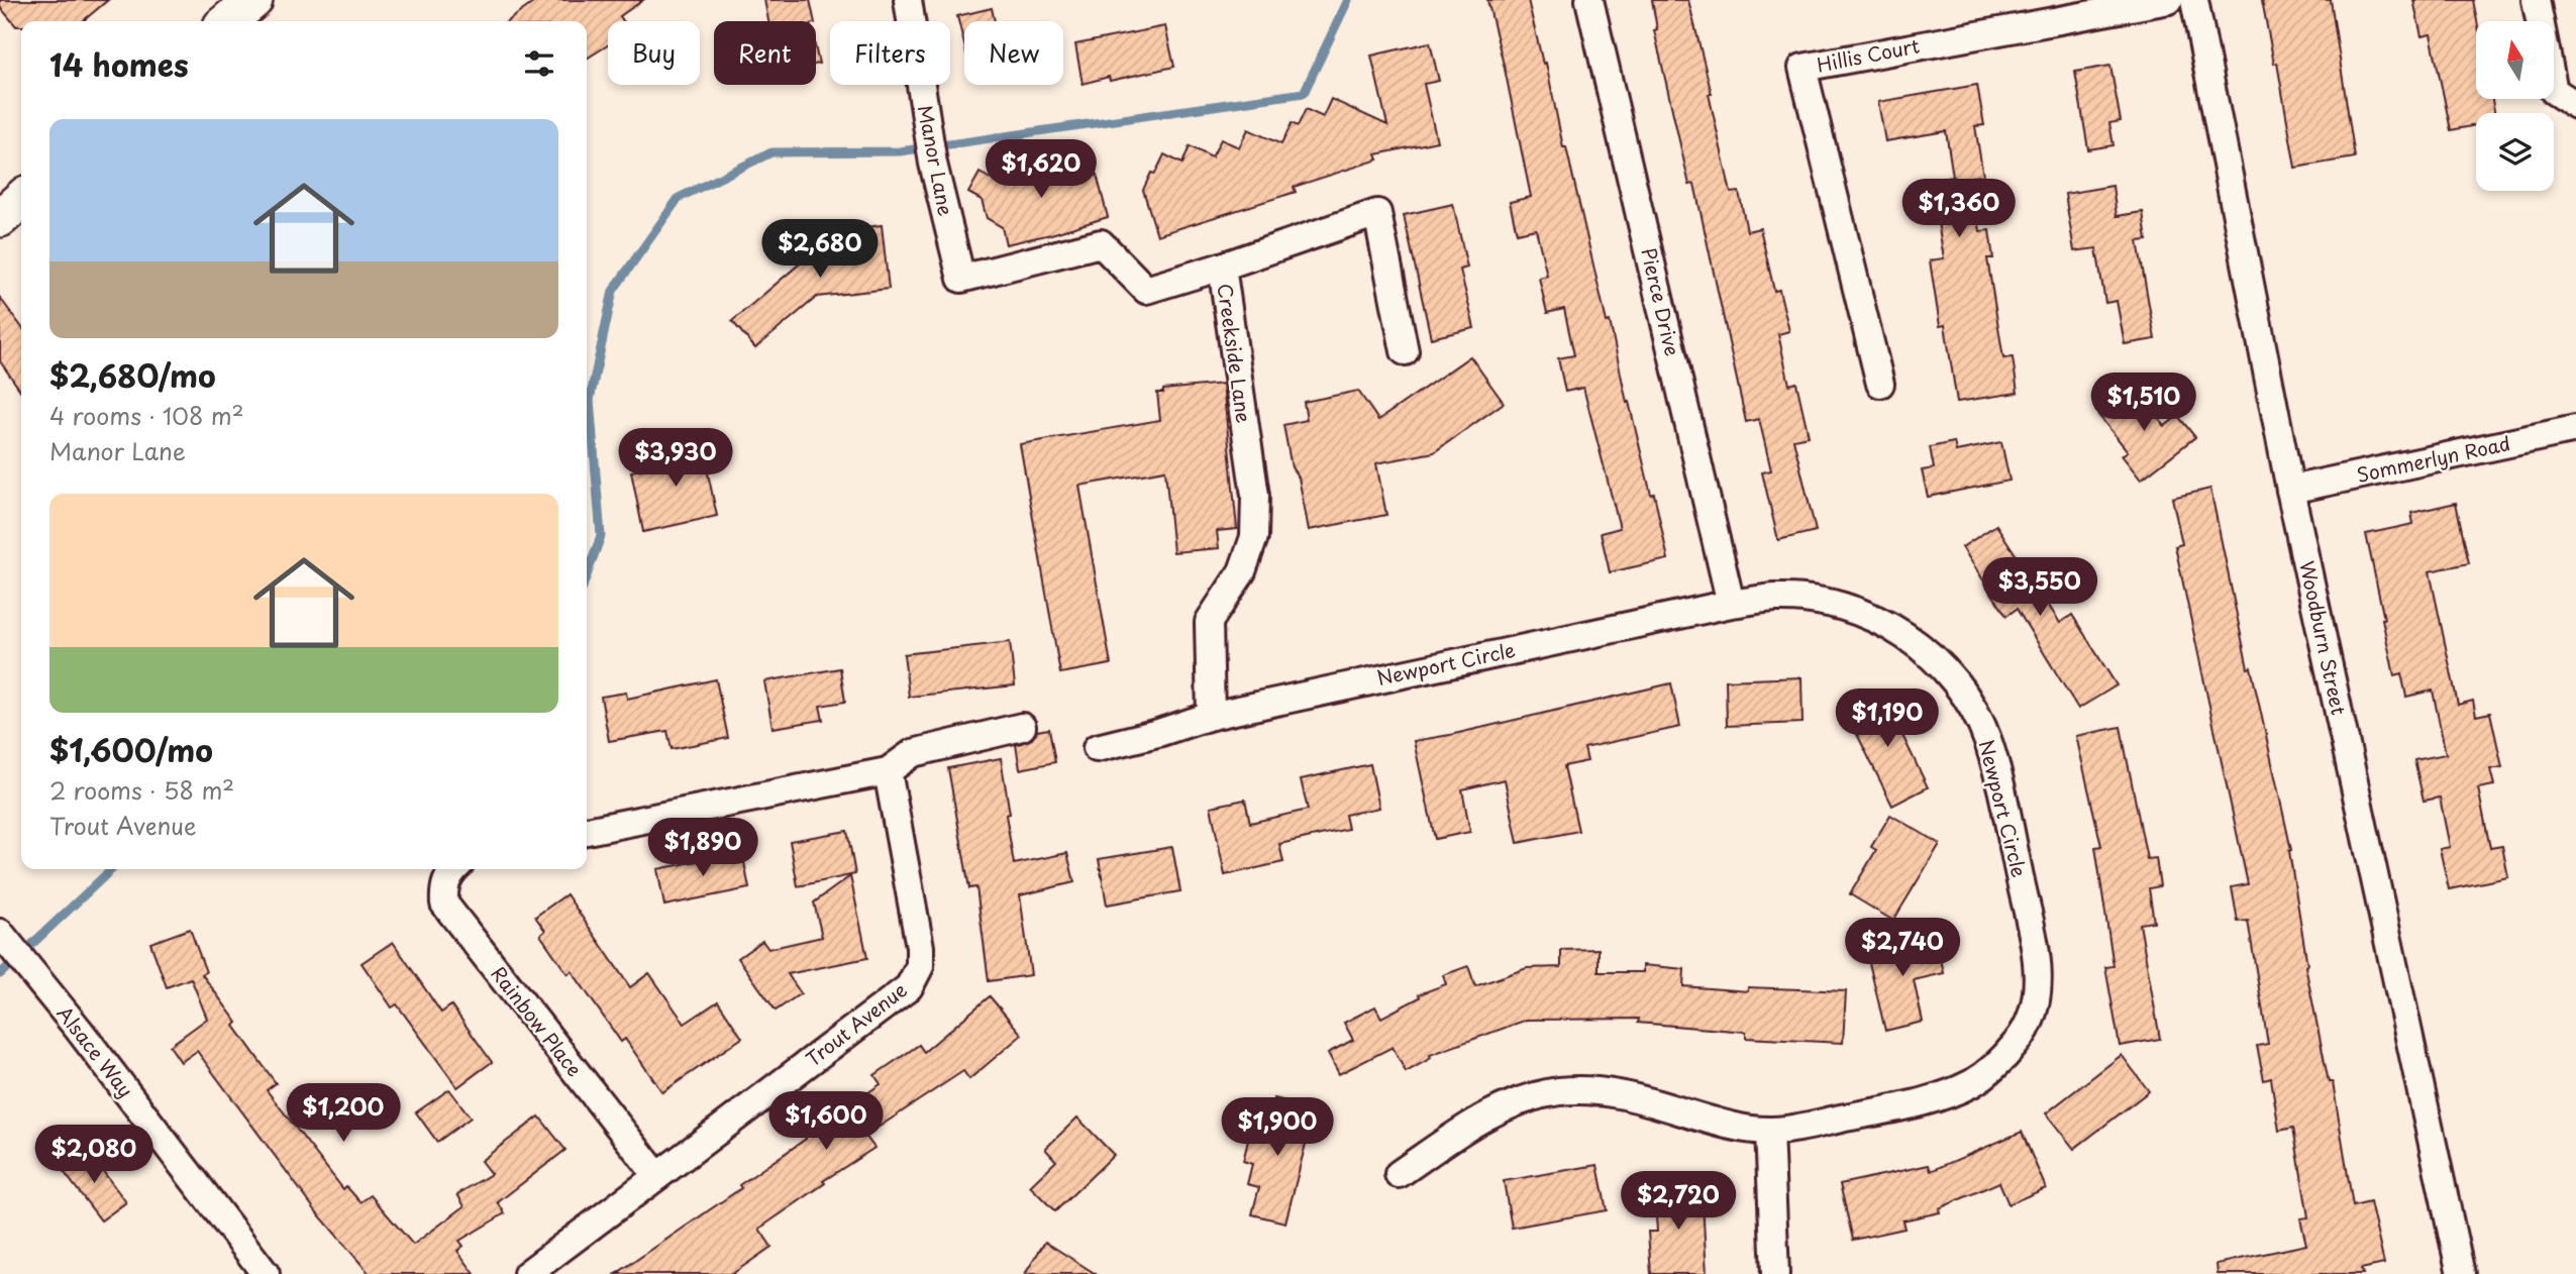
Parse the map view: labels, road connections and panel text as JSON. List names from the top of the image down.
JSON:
{
  "streets": {
    "street": [
      "Hillis Court",
      "Manor Lane",
      "Pierce Drive",
      "Creekside Lane",
      "Sommerlyn Road",
      "Woodburn Street",
      "Newport Circle",
      "Rainbow Place",
      "Trout Avenue",
      "Alsace Way"
    ]
  },
  "crossings": [
    ["Manor Lane", "Creekside Lane"],
    ["Pierce Drive", "Newport Circle"],
    ["Creekside Lane", "Newport Circle"],
    ["Sommerlyn Road", "Woodburn Street"],
    ["Rainbow Place", "Trout Avenue"]
  ],
  "north": "top",
  "page": {
    "chip": [
      "Buy",
      "Rent",
      "Filters",
      "New"
    ],
    "heading": "14 homes",
    "list": [
      {
        "name": "$2,680/mo",
        "note": "4 rooms · 108 m² · Manor Lane"
      },
      {
        "name": "$1,600/mo",
        "note": "2 rooms · 58 m² · Trout Avenue"
      }
    ],
    "price": [
      "$1,620",
      "$1,360",
      "$2,680",
      "$1,510",
      "$3,930",
      "$3,550",
      "$1,190",
      "$1,890",
      "$2,740",
      "$1,200",
      "$1,600",
      "$1,900",
      "$2,080",
      "$2,720"
    ]
  }
}
